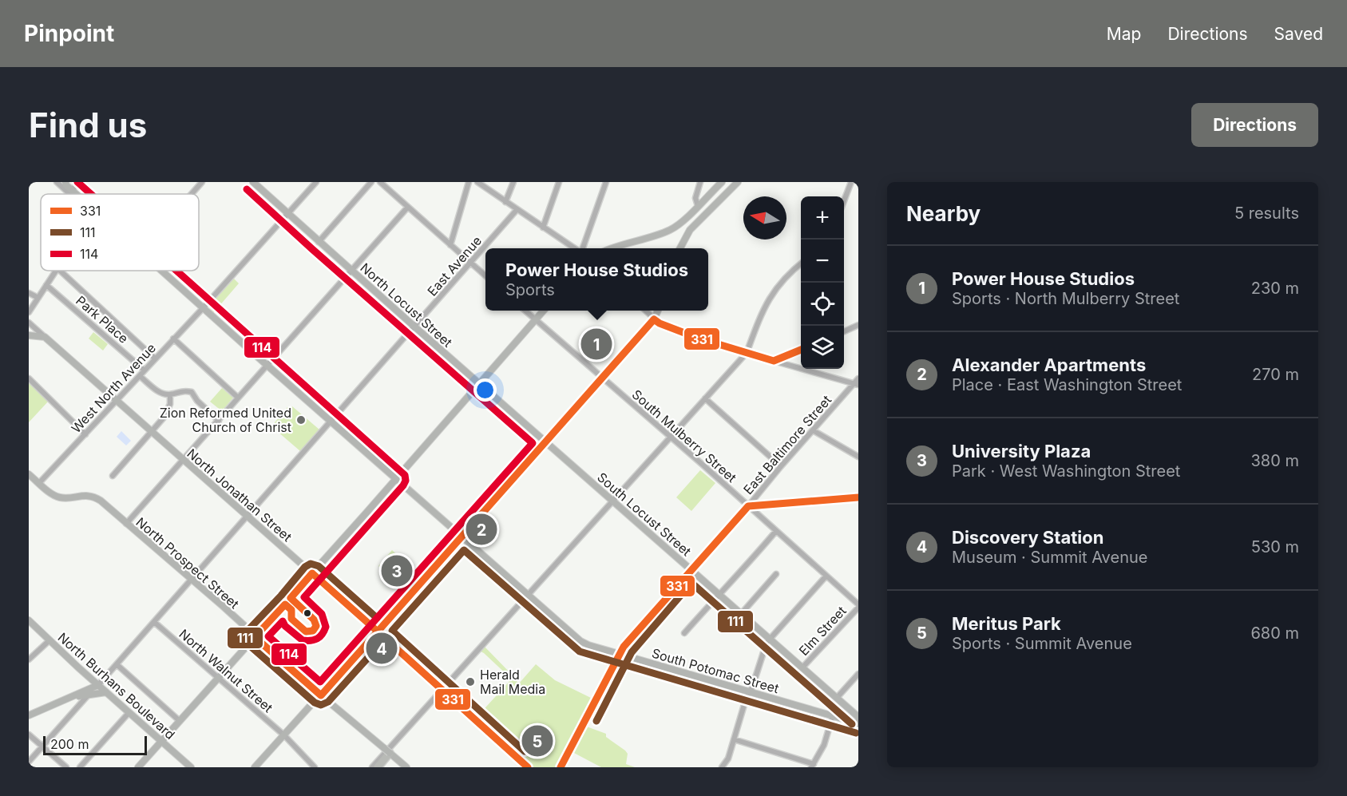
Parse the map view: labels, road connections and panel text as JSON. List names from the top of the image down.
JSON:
{
  "streets": {
    "main road": [
      "North Locust Street",
      "East Baltimore Street",
      "North Jonathan Street",
      "South Locust Street",
      "North Prospect Street",
      "South Potomac Street",
      "North Burhans Boulevard"
    ],
    "street": [
      "East Avenue",
      "Park Place",
      "West North Avenue",
      "South Mulberry Street",
      "Elm Street",
      "North Walnut Street"
    ]
  },
  "crossings": [
    ["East Avenue", "North Locust Street"],
    ["East Avenue", "North Jonathan Street"],
    ["East Avenue", "North Prospect Street"],
    ["East Avenue", "North Walnut Street"],
    ["East Avenue", "South Potomac Street"],
    ["East Avenue", "North Burhans Boulevard"],
    ["North Locust Street", "West North Avenue"],
    ["North Locust Street", "South Locust Street"],
    ["Park Place", "West North Avenue"],
    ["West North Avenue", "North Jonathan Street"],
    ["West North Avenue", "North Prospect Street"],
    ["West North Avenue", "South Potomac Street"],
    ["South Mulberry Street", "East Baltimore Street"],
    ["South Mulberry Street", "Elm Street"],
    ["East Baltimore Street", "South Locust Street"],
    ["East Baltimore Street", "South Potomac Street"],
    ["South Locust Street", "Elm Street"]
  ],
  "places": ["Zion Reformed United Church of Christ", "Herald Mail Media"],
  "lines": ["transit line 114", "transit line 331", "transit line 111"],
  "legend": ["331", "111", "114"],
  "scale_bar": "200 m",
  "north": "left",
  "page": {
    "header": "Pinpoint",
    "nav": ["Map", "Directions", "Saved"],
    "buttons": "Directions",
    "title": "Find us",
    "heading": ["Nearby", "5 results"],
    "map_buttons": ["+", "−"],
    "list": [
      {
        "mark": "1",
        "name": "Power House Studios",
        "note": "Sports · North Mulberry Street",
        "value": "230 m"
      },
      {
        "mark": "2",
        "name": "Alexander Apartments",
        "note": "Place · East Washington Street",
        "value": "270 m"
      },
      {
        "mark": "3",
        "name": "University Plaza",
        "note": "Park · West Washington Street",
        "value": "380 m"
      },
      {
        "mark": "4",
        "name": "Discovery Station",
        "note": "Museum · Summit Avenue",
        "value": "530 m"
      },
      {
        "mark": "5",
        "name": "Meritus Park",
        "note": "Sports · Summit Avenue",
        "value": "680 m"
      }
    ],
    "popup": ["Power House Studios", "Sports"],
    "pins": [
      "1",
      "2",
      "3",
      "4",
      "5"
    ],
    "scale": "200 m"
  }
}
